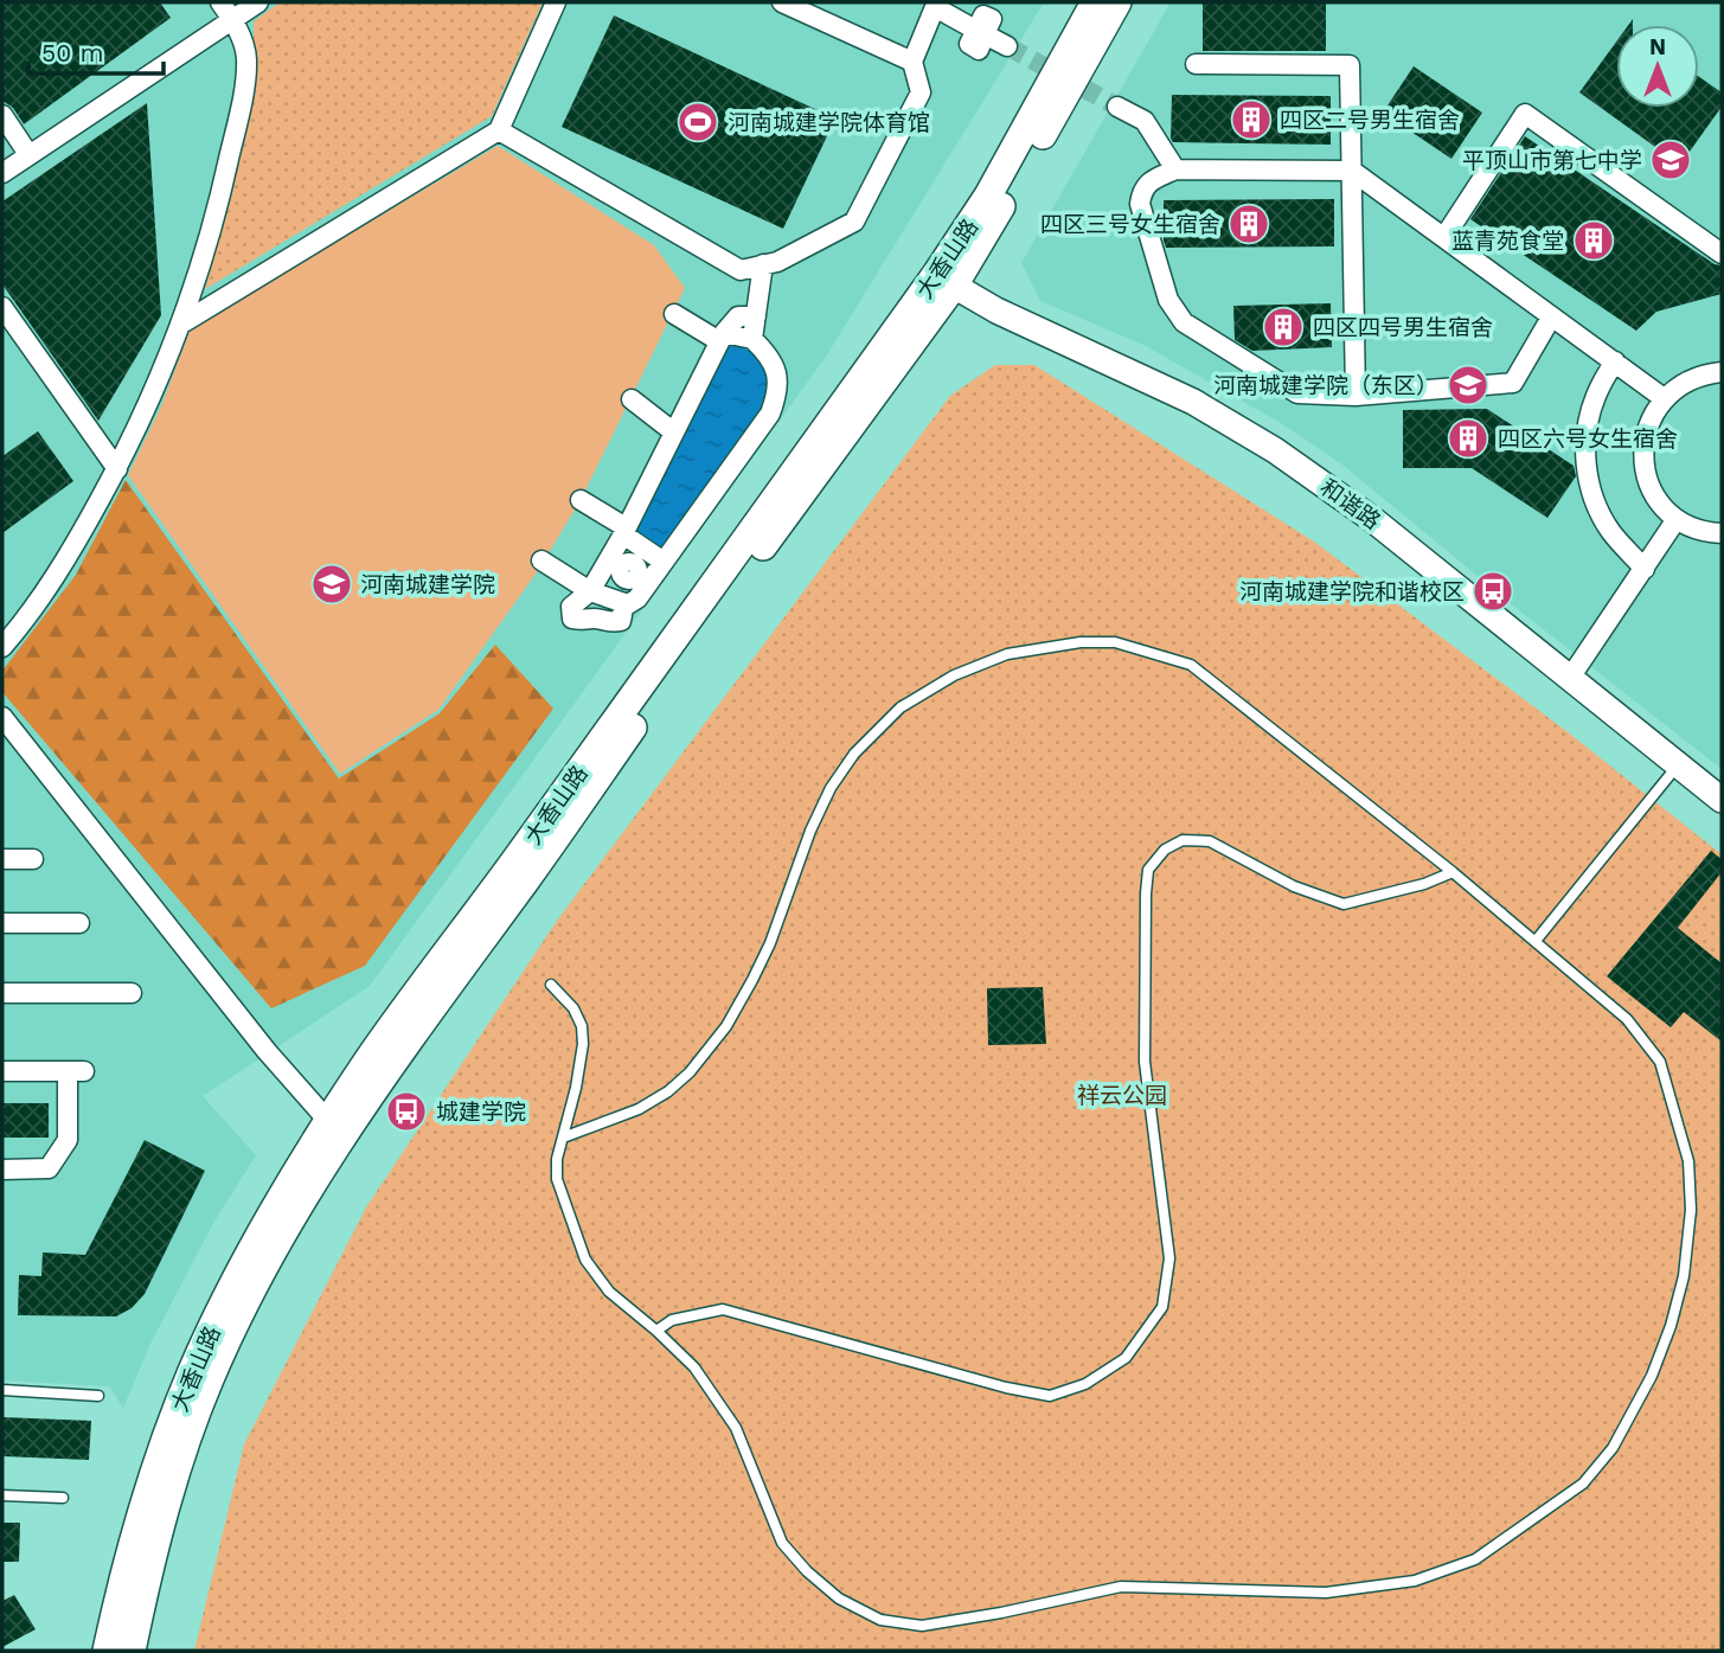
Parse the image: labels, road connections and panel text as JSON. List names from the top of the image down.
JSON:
{
  "streets": {
    "main road": ["大香山路"],
    "street": ["和谐路"]
  },
  "crossings": [
    ["大香山路", "和谐路"]
  ],
  "parks": ["祥云公园"],
  "places": {
    "building": [
      "四区二号男生宿舍",
      "四区三号女生宿舍",
      "蓝青苑食堂",
      "四区四号男生宿舍",
      "四区六号女生宿舍"
    ],
    "sports": ["河南城建学院体育馆"],
    "school or university": ["平顶山市第七中学", "河南城建学院（东区）", "河南城建学院"],
    "bus stop": ["河南城建学院和谐校区", "城建学院"]
  },
  "scale_bar": "50 m",
  "north": "top"
}
